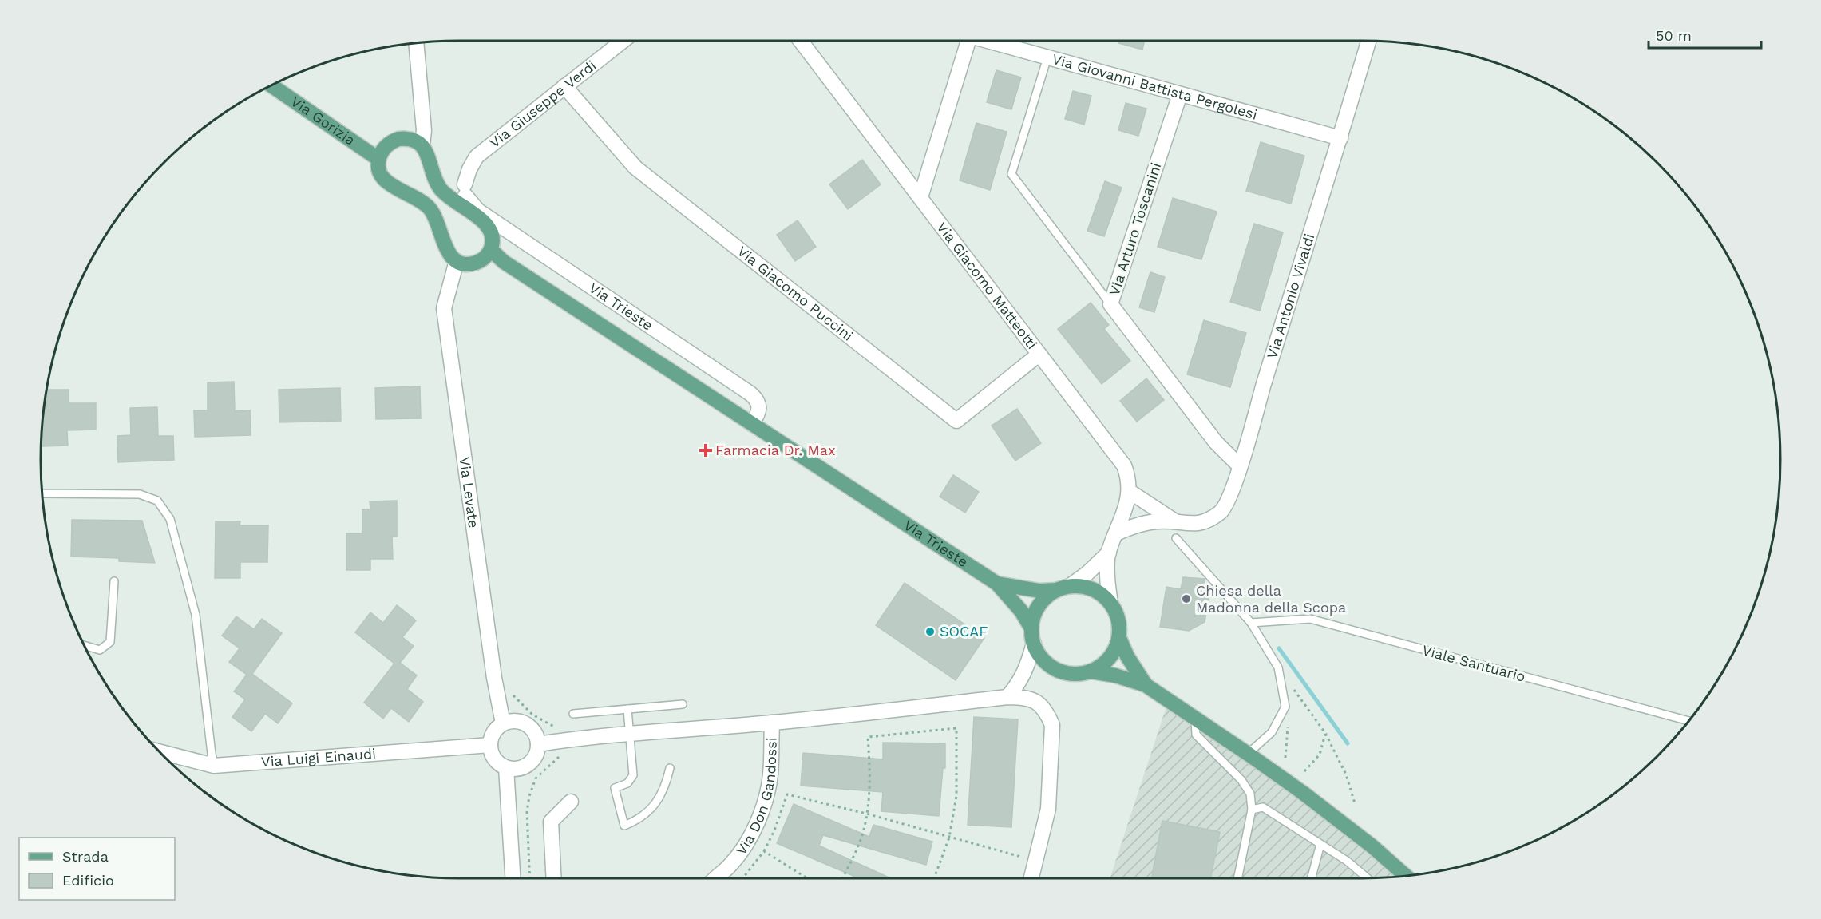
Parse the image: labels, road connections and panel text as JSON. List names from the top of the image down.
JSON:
{
  "streets": {
    "main road": ["Via Gorizia", "Via Trieste"],
    "street": [
      "Via Giovanni Battista Pergolesi",
      "Via Giuseppe Verdi",
      "Via Arturo Toscanini",
      "Via Giacomo Matteotti",
      "Via Giacomo Puccini",
      "Via Antonio Vivaldi",
      "Via Levate",
      "Via Luigi Einaudi",
      "Via Don Gandossi"
    ],
    "lane": ["Viale Santuario"]
  },
  "crossings": [
    ["Via Giovanni Battista Pergolesi", "Via Arturo Toscanini"],
    ["Via Giovanni Battista Pergolesi", "Via Antonio Vivaldi"],
    ["Via Giuseppe Verdi", "Via Giacomo Puccini"],
    ["Via Giuseppe Verdi", "Via Trieste"],
    ["Via Arturo Toscanini", "Via Antonio Vivaldi"],
    ["Via Giacomo Matteotti", "Via Giacomo Puccini"],
    ["Via Giacomo Matteotti", "Via Antonio Vivaldi"],
    ["Via Levate", "Via Luigi Einaudi"]
  ],
  "places": {
    "health": ["Farmacia Dr. Max"],
    "other": ["Chiesa della Madonna della Scopa", "SOCAF"]
  },
  "legend": ["Strada", "Edificio"],
  "scale_bar": "50 m"
}
